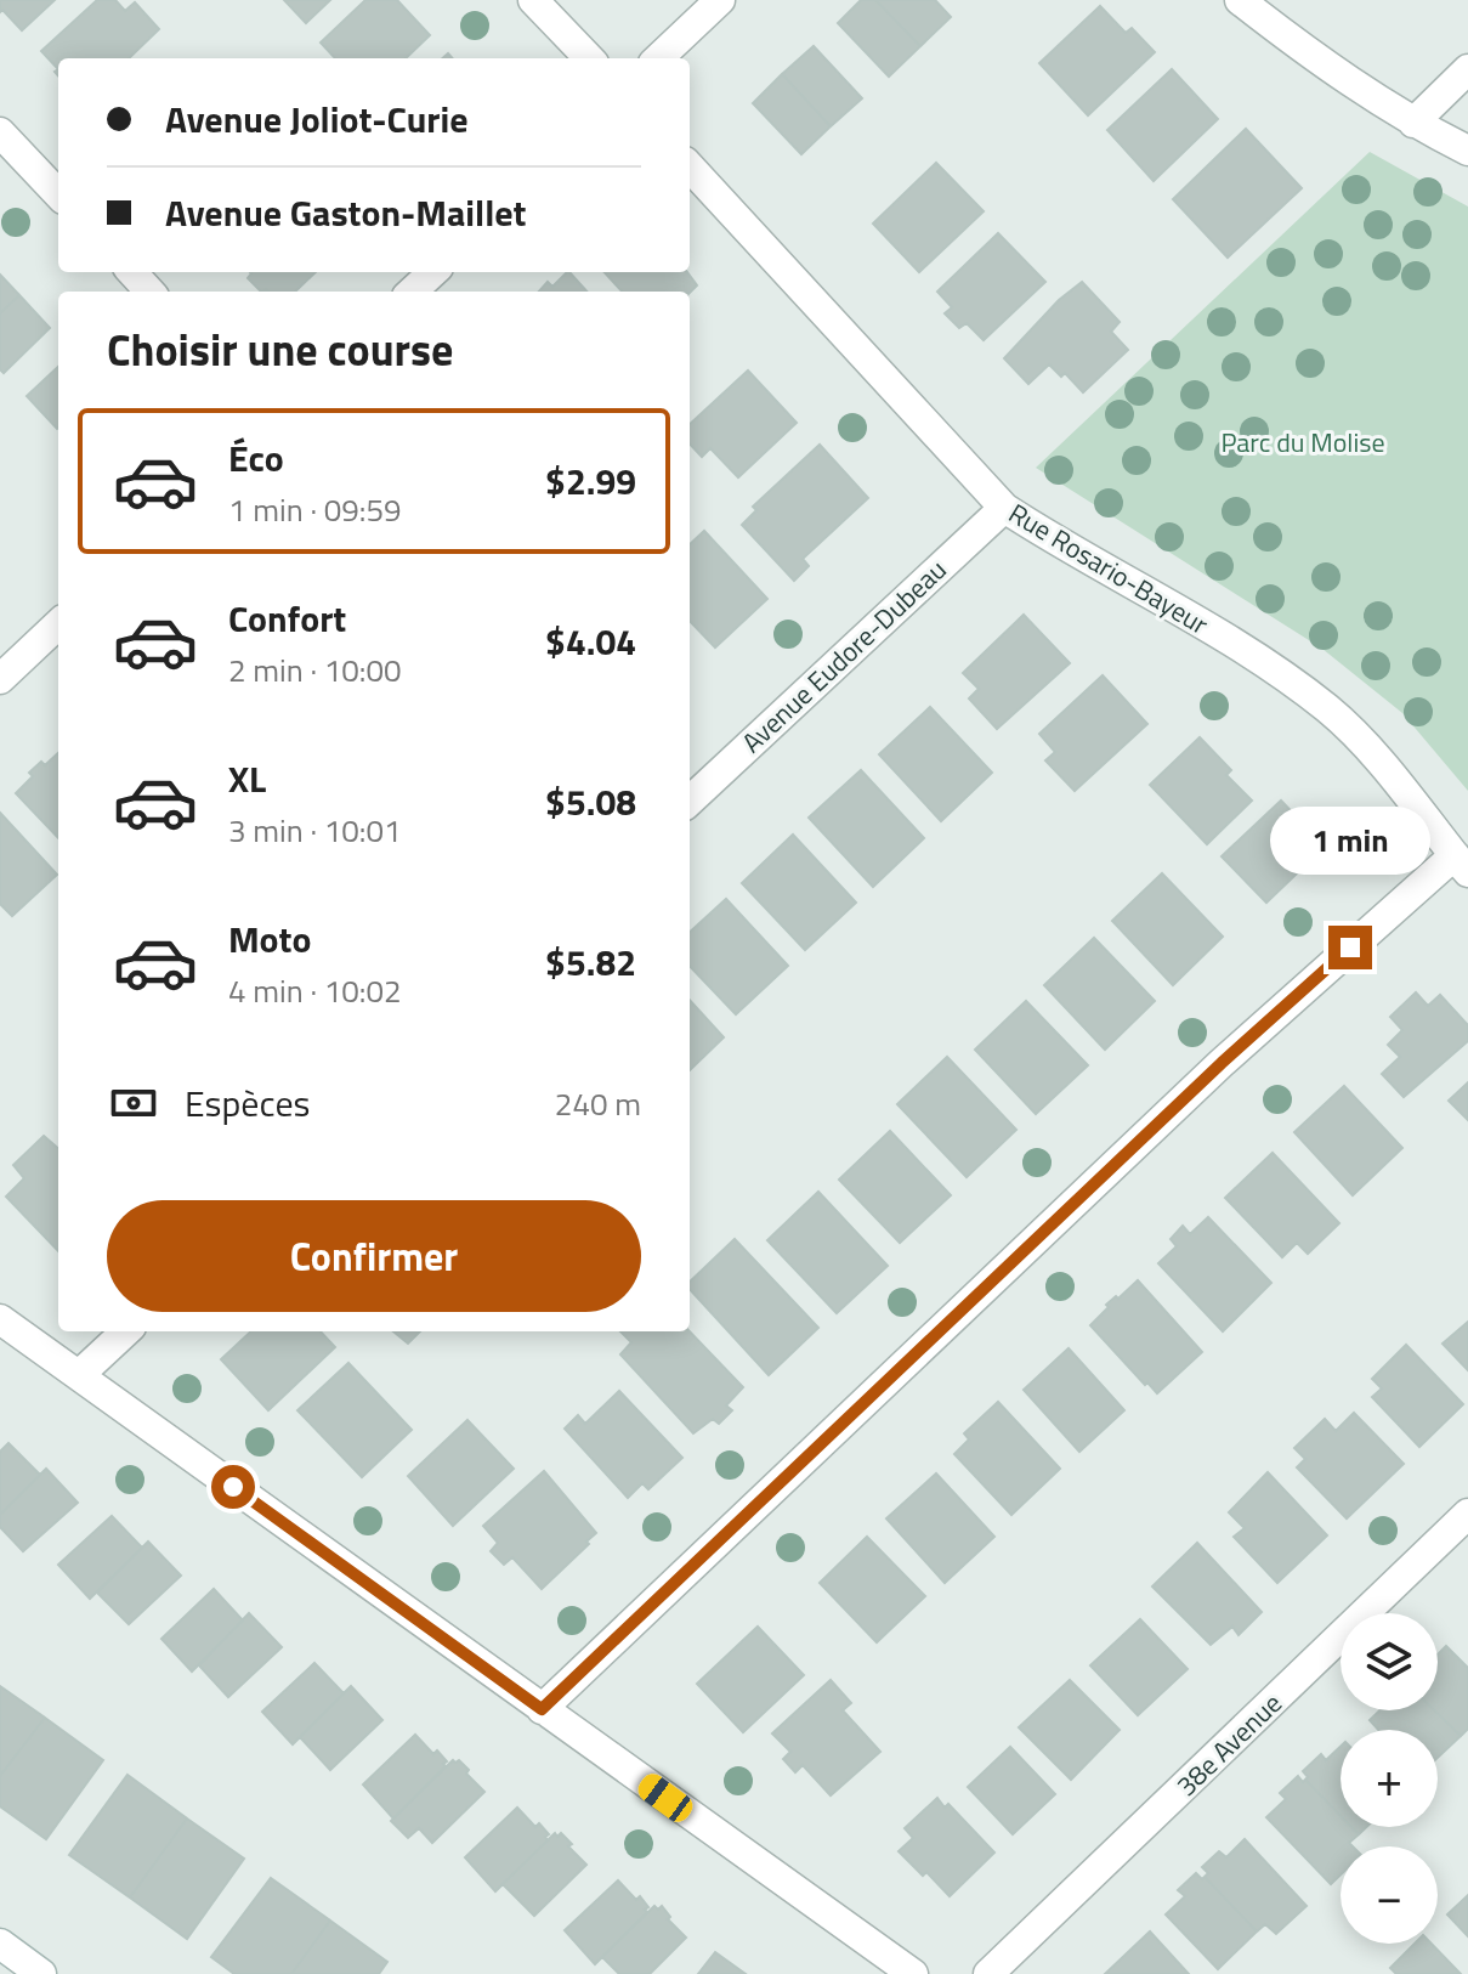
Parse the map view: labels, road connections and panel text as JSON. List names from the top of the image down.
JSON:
{
  "streets": {
    "street": ["Rue Rosario-Bayeur", "Avenue Eudore-Dubeau", "38e Avenue"]
  },
  "crossings": [
    ["Rue Rosario-Bayeur", "Avenue Eudore-Dubeau"]
  ],
  "parks": ["Parc du Molise"],
  "page": {
    "banner": ["Avenue Joliot-Curie", "Avenue Gaston-Maillet"],
    "heading": "Choisir une course",
    "list": [
      {
        "name": "Éco",
        "note": "1 min · 09:59",
        "value": "$2.99"
      },
      {
        "name": "Confort",
        "note": "2 min · 10:00",
        "value": "$4.04"
      },
      {
        "name": "XL",
        "note": "3 min · 10:01",
        "value": "$5.08"
      },
      {
        "name": "Moto",
        "note": "4 min · 10:02",
        "value": "$5.82"
      }
    ],
    "bubble": "1 min",
    "pay": ["Espèces", "240 m"],
    "buttons": "Confirmer",
    "map_buttons": ["+", "−"]
  }
}
